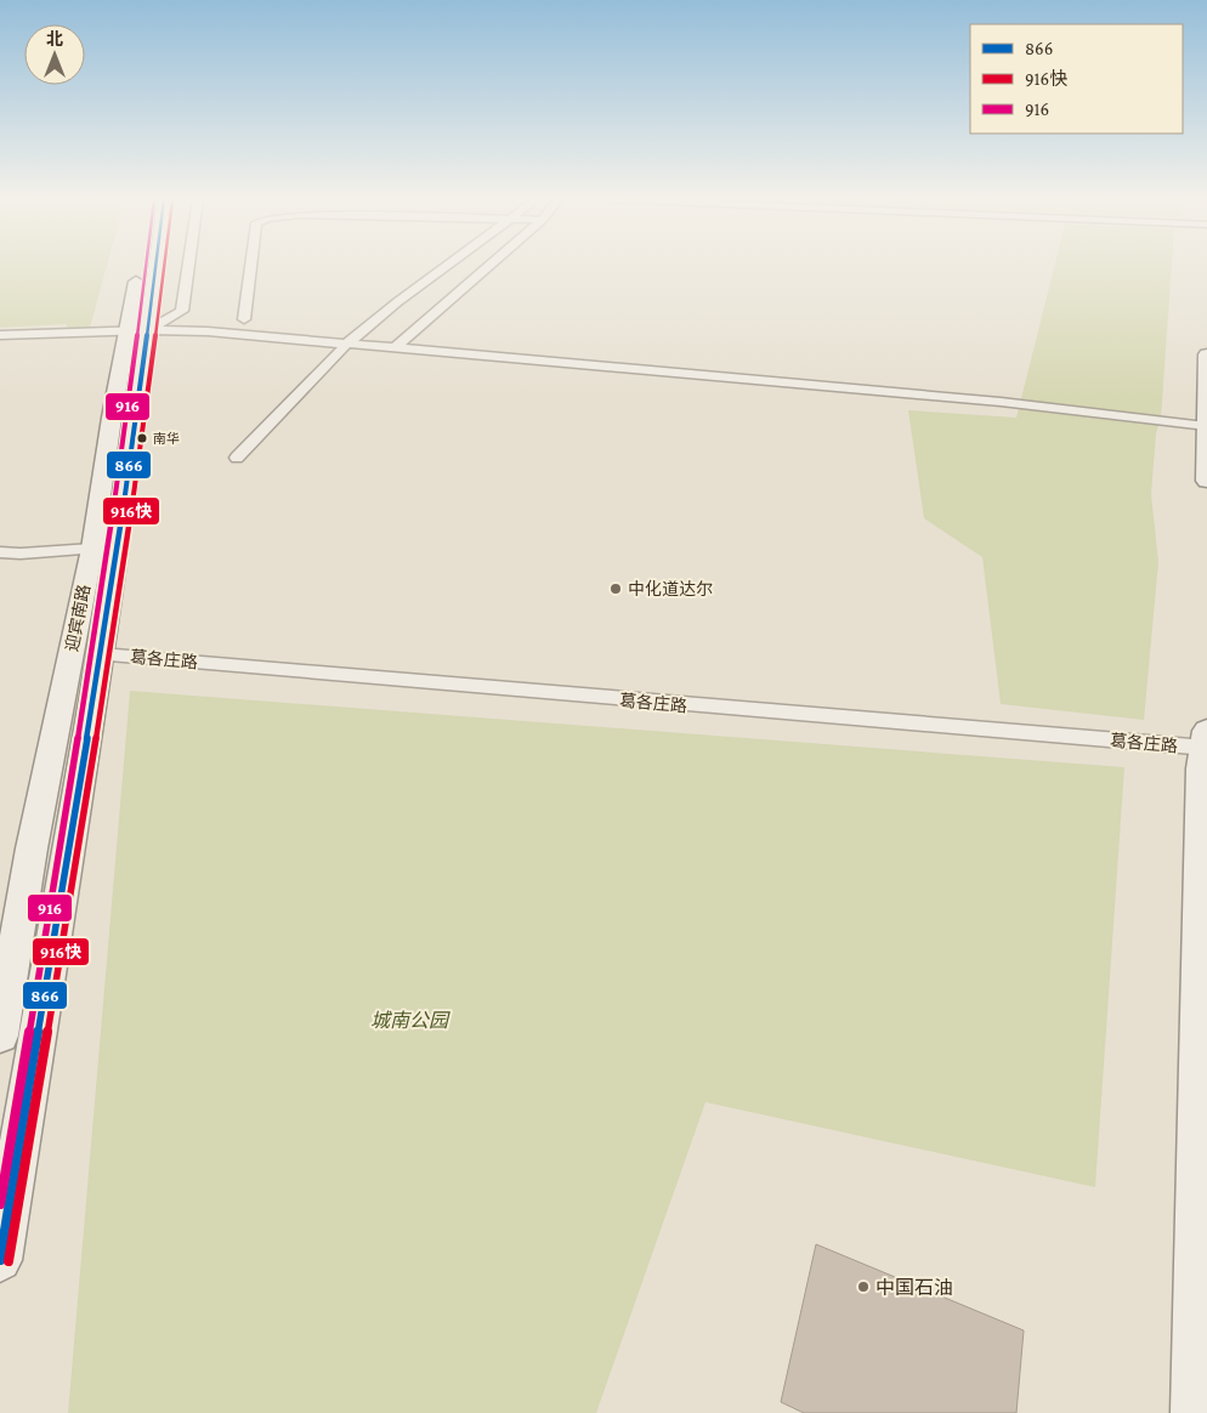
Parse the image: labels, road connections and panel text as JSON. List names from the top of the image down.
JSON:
{
  "streets": {
    "main road": ["迎宾南路"],
    "street": ["葛各庄路"]
  },
  "crossings": [
    ["迎宾南路", "葛各庄路"]
  ],
  "parks": ["城南公园"],
  "places": ["南华", "中化道达尔", "中国石油"],
  "lines": ["transit line 866", "transit line 916快", "transit line 916"],
  "legend": ["866", "916快", "916"],
  "north": "top"
}
